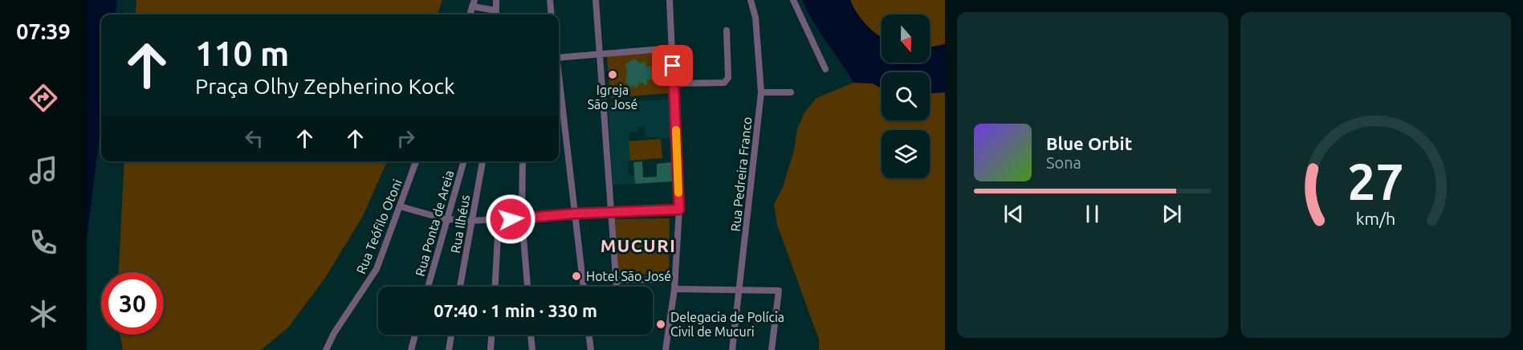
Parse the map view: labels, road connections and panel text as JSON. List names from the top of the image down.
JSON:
{
  "streets": {
    "street": [
      "Rua Pedreira Franco",
      "Rua Ponta de Areia",
      "Rua Ilhéus",
      "Rua Teófilo Otoni"
    ]
  },
  "districts": ["MUCURI"],
  "places": ["Igreja São José", "Hotel São José", "Delegacia de Polícia Civil de Mucuri"],
  "north": "bottom",
  "page": {
    "tabs": "07:39",
    "turn": ["110 m", "Praça Olhy Zepherino Kock"],
    "song": ["Blue Orbit", "Sona"],
    "limit": "30",
    "trip": "07:40 · 1 min · 330 m",
    "gauge": ["27", "km/h"]
  }
}
